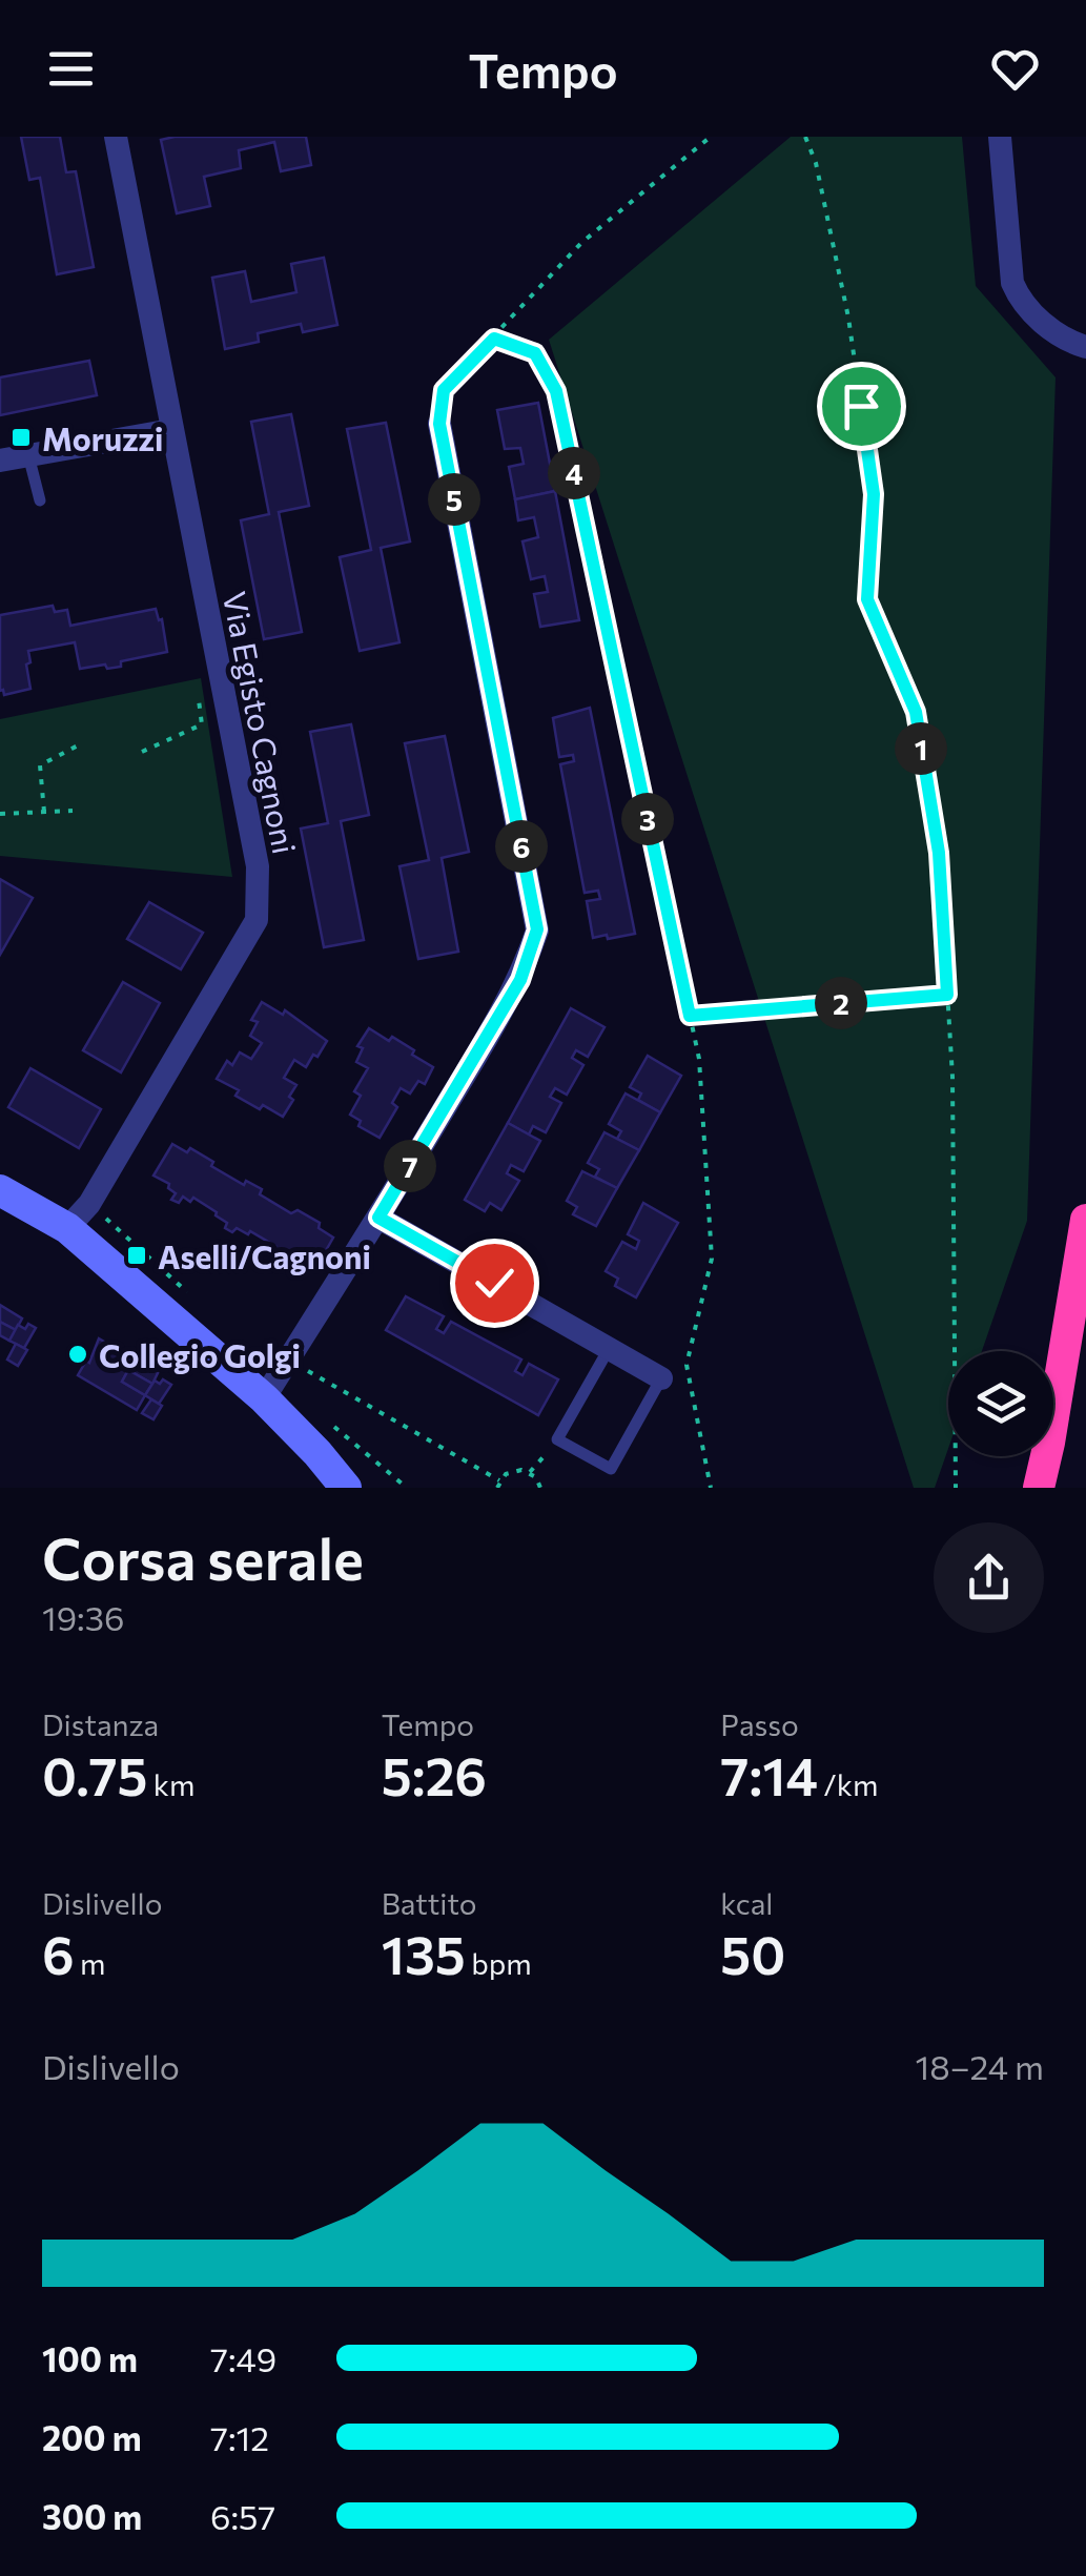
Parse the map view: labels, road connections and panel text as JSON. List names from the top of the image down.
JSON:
{
  "streets": {
    "street": ["Via Egisto Cagnoni"]
  },
  "places": {
    "transit": ["Moruzzi", "Aselli/Cagnoni"],
    "other": ["Collegio Golgi"]
  },
  "page": {
    "header": "Tempo",
    "pins": [
      "4",
      "5",
      "1",
      "3",
      "6",
      "2",
      "7"
    ],
    "heading": ["Corsa serale", "19:36"],
    "stats": [
      ["Distanza", "0.75 km"],
      ["Tempo", "5:26"],
      ["Passo", "7:14 /km"],
      ["Dislivello", "6 m"],
      ["Battito", "135 bpm"],
      ["kcal", "50"]
    ],
    "chart": ["Dislivello", "18–24 m"],
    "list": [
      {
        "name": "100 m",
        "note": "7:49"
      },
      {
        "name": "200 m",
        "note": "7:12"
      },
      {
        "name": "300 m",
        "note": "6:57"
      }
    ]
  }
}
